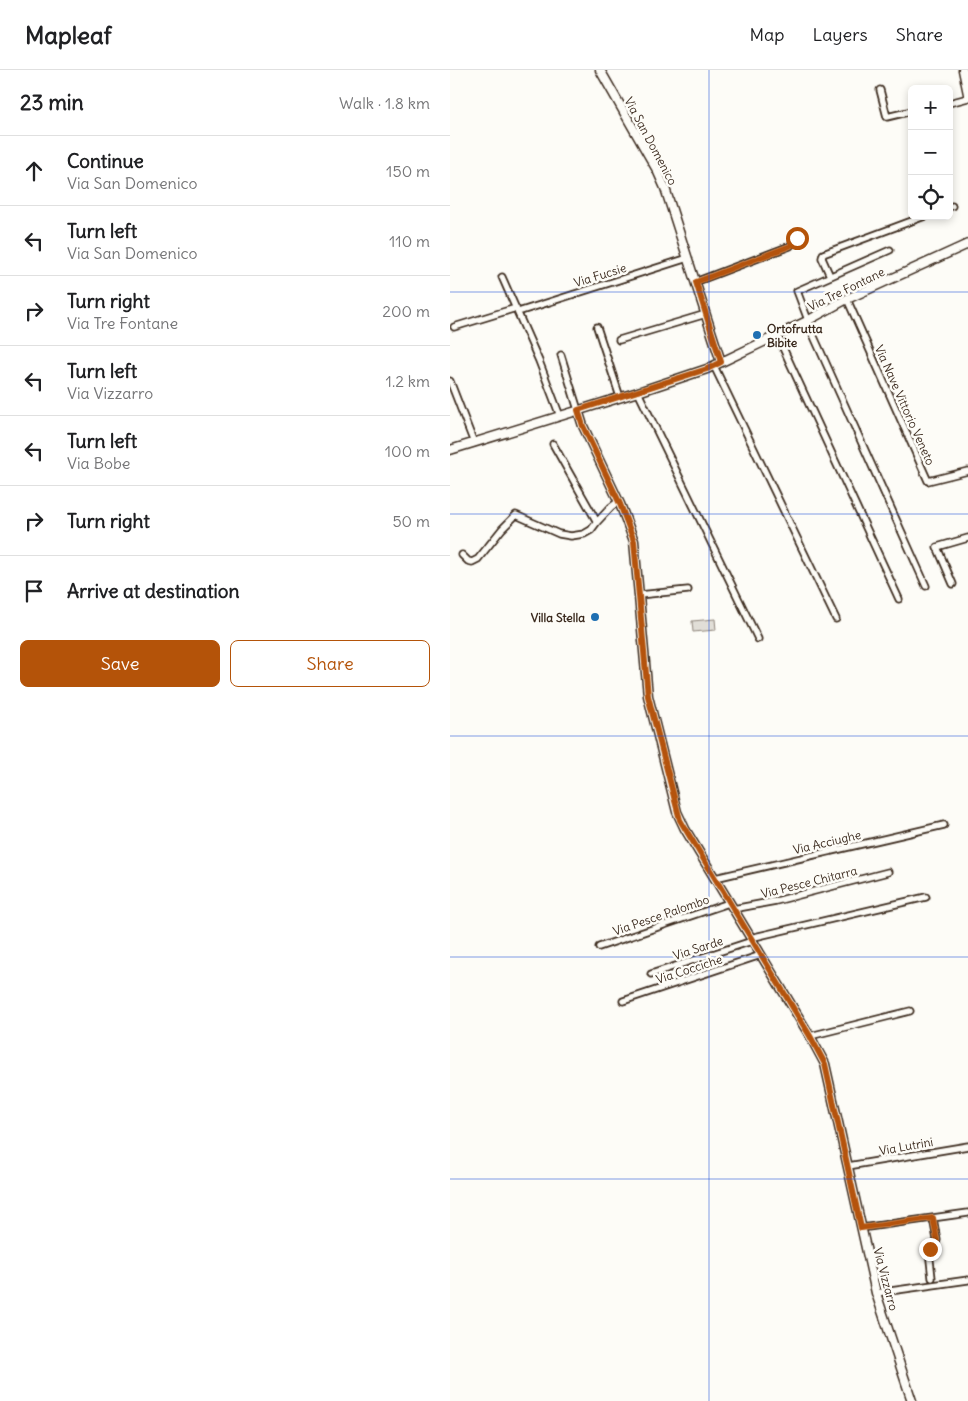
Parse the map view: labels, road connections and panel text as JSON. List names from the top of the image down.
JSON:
{
  "streets": {
    "street": [
      "Via San Domenico",
      "Via Fucsie",
      "Via Tre Fontane",
      "Via Nave Vittorio Veneto",
      "Via Acciughe",
      "Via Pesce Chitarra",
      "Via Pesce Palombo",
      "Via Sarde",
      "Via Cocciche",
      "Via Lutrini",
      "Via Vizzarro"
    ]
  },
  "crossings": [
    ["Via San Domenico", "Via Fucsie"],
    ["Via San Domenico", "Via Tre Fontane"],
    ["Via Tre Fontane", "Via Nave Vittorio Veneto"],
    ["Via Tre Fontane", "Via Vizzarro"],
    ["Via Acciughe", "Via Vizzarro"],
    ["Via Pesce Chitarra", "Via Pesce Palombo"],
    ["Via Pesce Chitarra", "Via Vizzarro"],
    ["Via Pesce Palombo", "Via Vizzarro"],
    ["Via Sarde", "Via Vizzarro"],
    ["Via Cocciche", "Via Vizzarro"],
    ["Via Lutrini", "Via Vizzarro"]
  ],
  "places": ["Ortofrutta Bibite", "Villa Stella"],
  "page": {
    "header": "Mapleaf",
    "nav": ["Map", "Layers", "Share"],
    "heading": ["23 min", "Walk · 1.8 km"],
    "map_buttons": ["+", "−"],
    "list": [
      ["Continue", "Via San Domenico", "150 m"],
      ["Turn left", "Via San Domenico", "110 m"],
      ["Turn right", "Via Tre Fontane", "200 m"],
      ["Turn left", "Via Vizzarro", "1.2 km"],
      ["Turn left", "Via Bobe", "100 m"],
      ["Turn right", "50 m"],
      "Arrive at destination"
    ],
    "buttons": ["Save", "Share"]
  }
}
